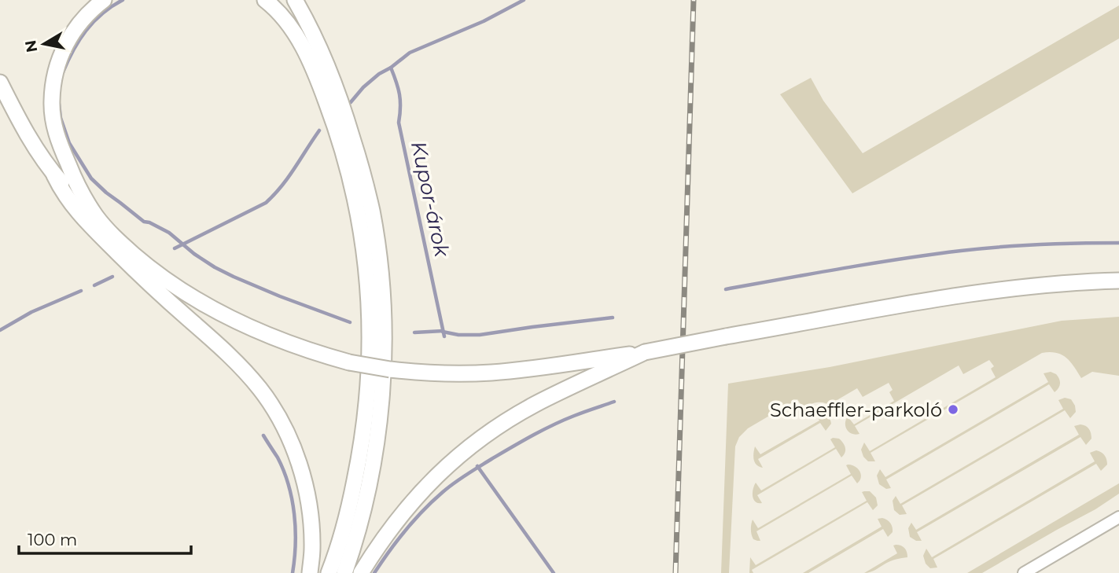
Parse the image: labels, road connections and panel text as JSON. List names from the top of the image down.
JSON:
{
  "water": ["Kupor-árok"],
  "places": ["Schaeffler-parkoló"],
  "scale_bar": "100 m",
  "north": "left"
}
